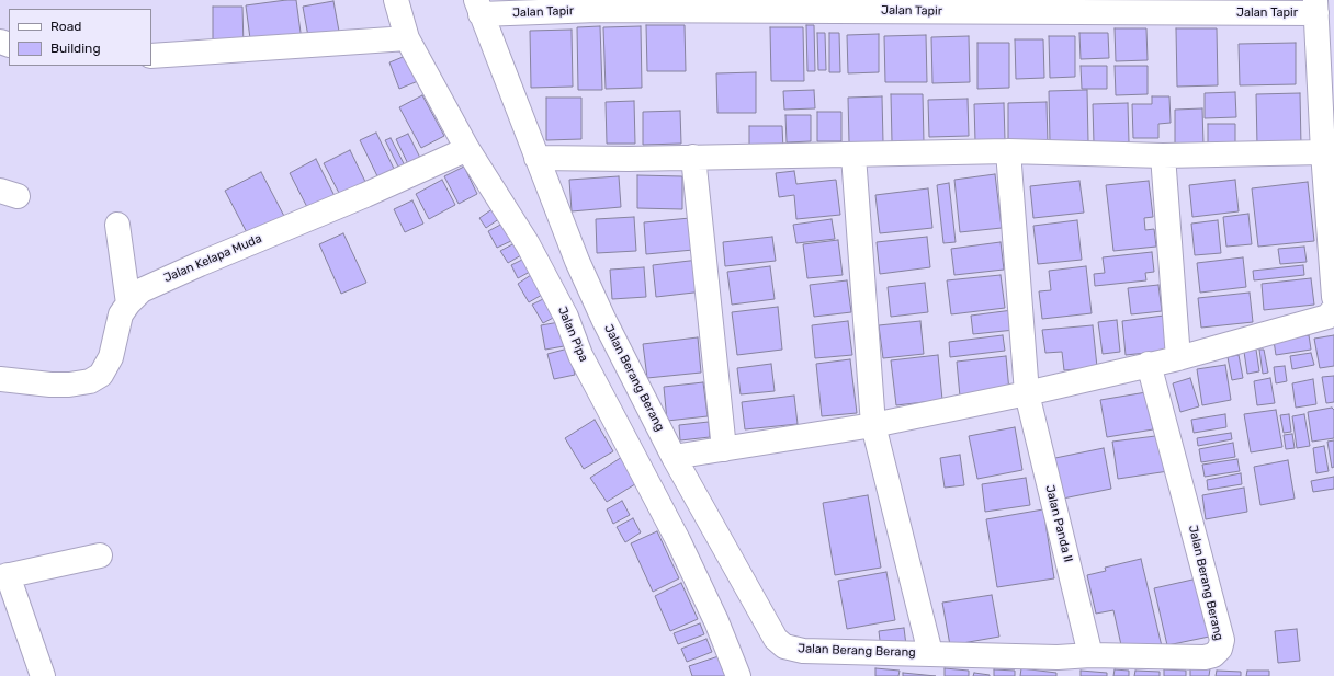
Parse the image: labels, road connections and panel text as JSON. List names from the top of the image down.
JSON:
{
  "streets": {
    "street": [
      "Jalan Tapir",
      "Jalan Kelapa Muda",
      "Jalan Pipa",
      "Jalan Berang Berang",
      "Jalan Panda II"
    ]
  },
  "crossings": [
    ["Jalan Tapir", "Jalan Berang Berang"],
    ["Jalan Kelapa Muda", "Jalan Pipa"],
    ["Jalan Berang Berang", "Jalan Panda II"]
  ],
  "legend": ["Road", "Building"]
}
